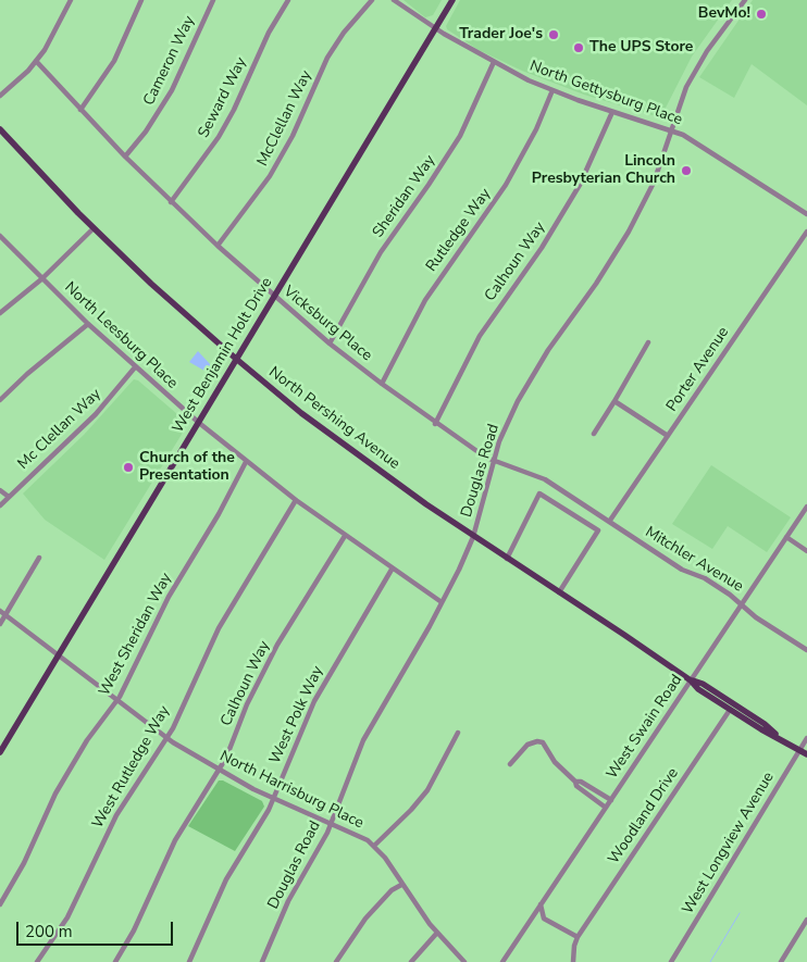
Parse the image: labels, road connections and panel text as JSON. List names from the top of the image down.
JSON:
{
  "streets": {
    "main road": ["West Benjamin Holt Drive", "North Pershing Avenue"],
    "street": [
      "Cameron Way",
      "North Gettysburg Place",
      "Seward Way",
      "McClellan Way",
      "Sheridan Way",
      "Rutledge Way",
      "Calhoun Way",
      "Vicksburg Place",
      "North Leesburg Place",
      "Porter Avenue",
      "Mc Clellan Way",
      "Douglas Road",
      "Mitchler Avenue",
      "West Sheridan Way",
      "West Polk Way",
      "West Swain Road",
      "West Rutledge Way",
      "North Harrisburg Place",
      "Woodland Drive",
      "West Longview Avenue"
    ]
  },
  "crossings": [
    ["Cameron Way", "Vicksburg Place"],
    ["North Gettysburg Place", "Sheridan Way"],
    ["North Gettysburg Place", "Rutledge Way"],
    ["North Gettysburg Place", "Calhoun Way"],
    ["North Gettysburg Place", "West Benjamin Holt Drive"],
    ["North Gettysburg Place", "Douglas Road"],
    ["Seward Way", "Vicksburg Place"],
    ["McClellan Way", "Vicksburg Place"],
    ["Sheridan Way", "Vicksburg Place"],
    ["Rutledge Way", "Vicksburg Place"],
    ["Calhoun Way", "Vicksburg Place"],
    ["Calhoun Way", "North Leesburg Place"],
    ["Calhoun Way", "North Harrisburg Place"],
    ["Vicksburg Place", "West Benjamin Holt Drive"],
    ["Vicksburg Place", "Douglas Road"],
    ["Vicksburg Place", "Mitchler Avenue"],
    ["North Leesburg Place", "West Benjamin Holt Drive"],
    ["North Leesburg Place", "Mc Clellan Way"],
    ["North Leesburg Place", "Douglas Road"],
    ["North Leesburg Place", "West Sheridan Way"],
    ["North Leesburg Place", "West Polk Way"],
    ["North Leesburg Place", "West Rutledge Way"],
    ["West Benjamin Holt Drive", "North Pershing Avenue"],
    ["West Benjamin Holt Drive", "North Harrisburg Place"],
    ["Porter Avenue", "Mitchler Avenue"],
    ["North Pershing Avenue", "Douglas Road"],
    ["North Pershing Avenue", "West Swain Road"],
    ["North Pershing Avenue", "Woodland Drive"],
    ["North Pershing Avenue", "West Longview Avenue"],
    ["Douglas Road", "North Harrisburg Place"],
    ["Mitchler Avenue", "West Swain Road"],
    ["West Sheridan Way", "North Harrisburg Place"],
    ["West Polk Way", "North Harrisburg Place"],
    ["West Rutledge Way", "North Harrisburg Place"]
  ],
  "places": [
    "BevMo!",
    "Trader Joe's",
    "The UPS Store",
    "Lincoln Presbyterian Church",
    "Church of the Presentation"
  ],
  "scale_bar": "200 m"
}
